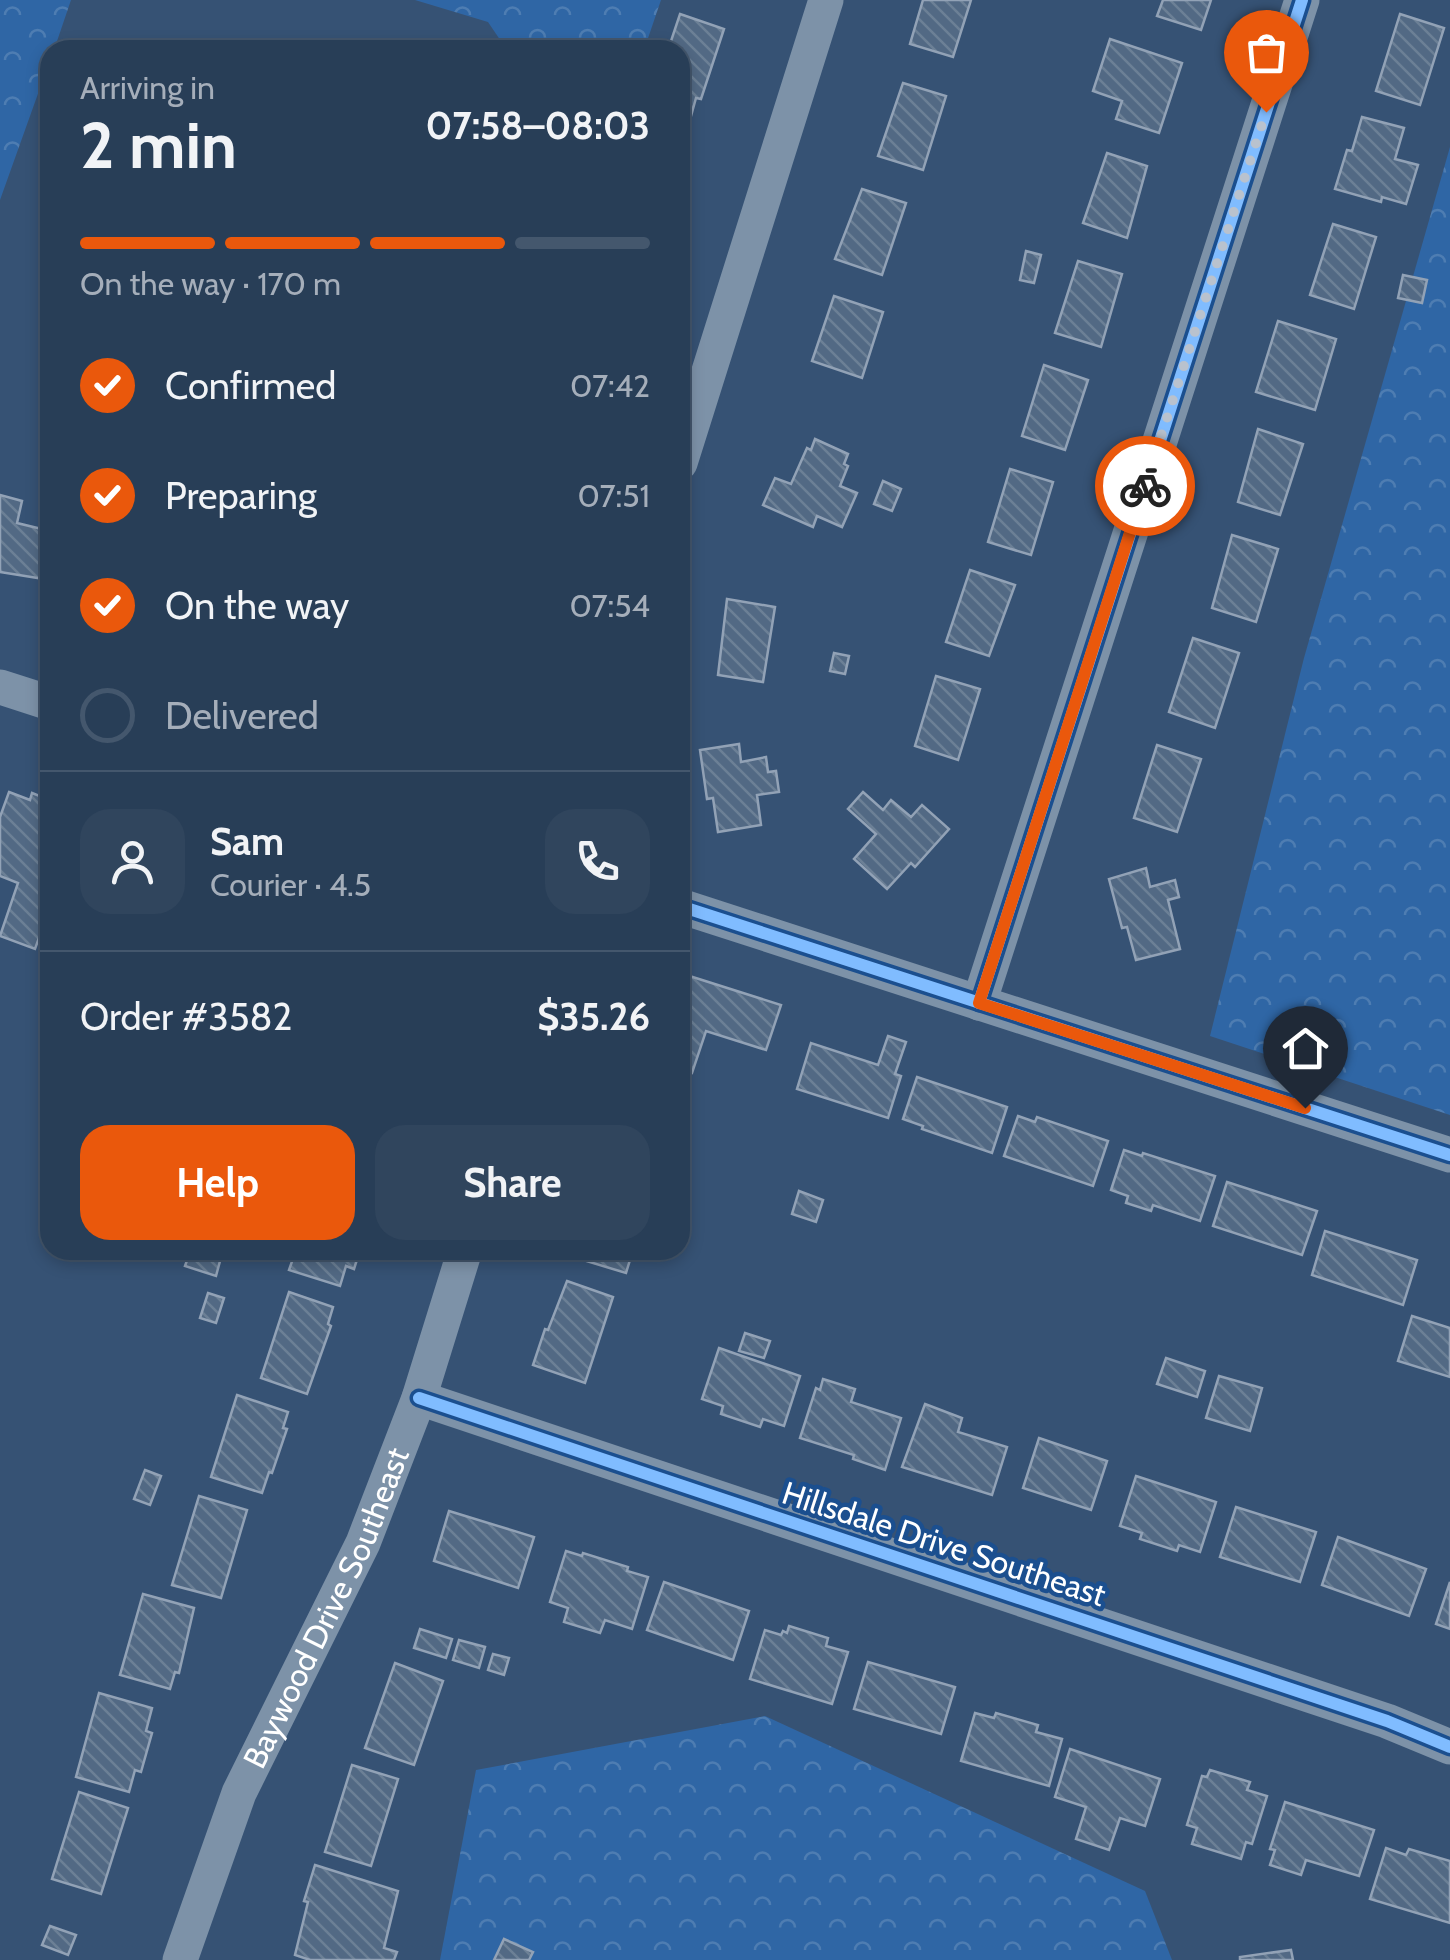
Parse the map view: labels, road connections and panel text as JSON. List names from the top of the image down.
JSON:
{
  "streets": {
    "street": ["Hillsdale Drive Southeast", "Baywood Drive Southeast"]
  },
  "crossings": [
    ["Hillsdale Drive Southeast", "Baywood Drive Southeast"]
  ],
  "page": {
    "heading": ["2 min", "Arriving in", "07:58–08:03"],
    "panel": [
      "Sam",
      "Courier · 4.5",
      "Order #3582",
      "$35.26"
    ],
    "bar": "On the way · 170 m",
    "list": [
      ["Confirmed", "07:42"],
      ["Preparing", "07:51"],
      ["On the way", "07:54"],
      "Delivered"
    ],
    "buttons": ["Help", "Share"]
  }
}
